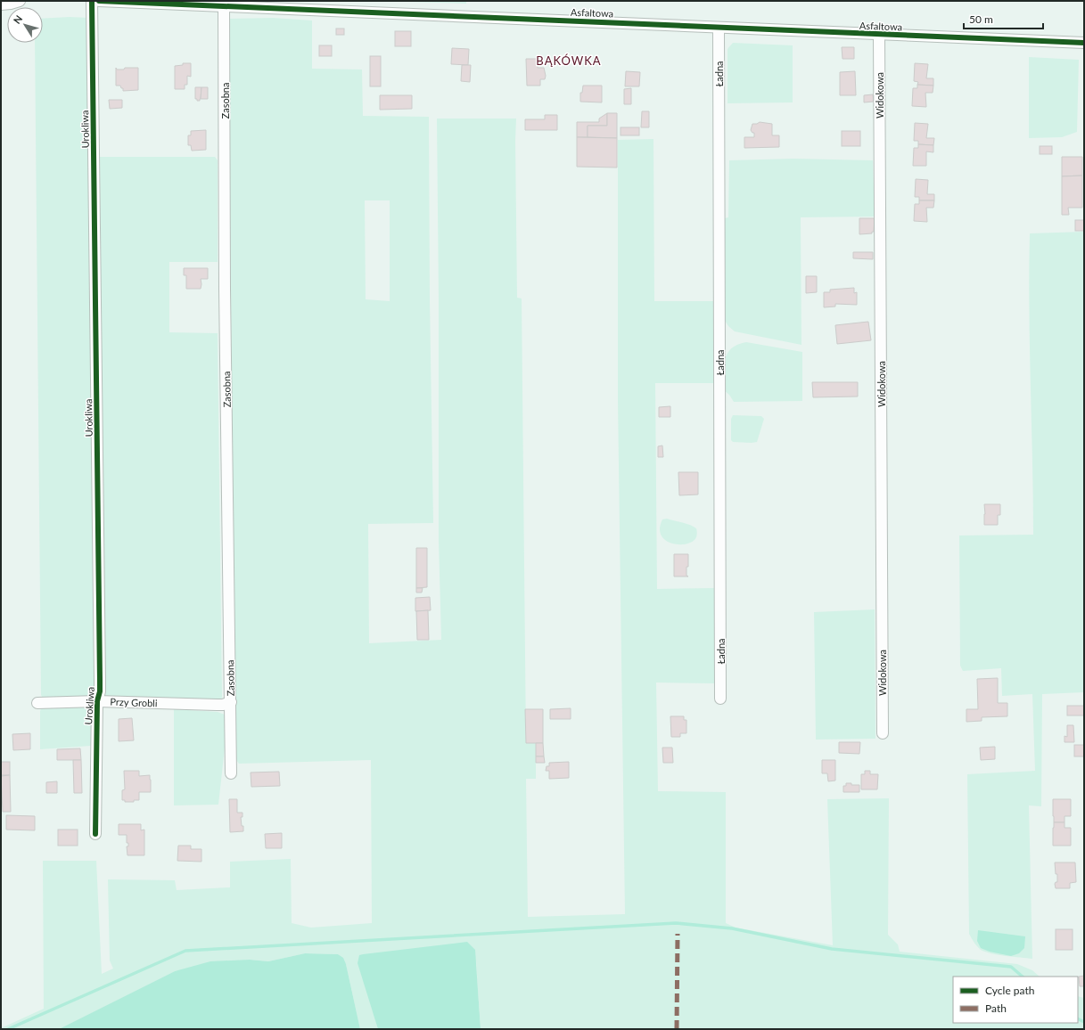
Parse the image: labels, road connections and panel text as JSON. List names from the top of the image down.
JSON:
{
  "streets": {
    "street": [
      "Asfaltowa",
      "Ładna",
      "Widokowa",
      "Zasobna",
      "Urokliwa",
      "Przy Grobli"
    ]
  },
  "crossings": [
    ["Asfaltowa", "Ładna"],
    ["Asfaltowa", "Widokowa"],
    ["Asfaltowa", "Zasobna"],
    ["Zasobna", "Przy Grobli"],
    ["Urokliwa", "Przy Grobli"]
  ],
  "districts": ["BĄKÓWKA"],
  "legend": ["Cycle path", "Path"],
  "scale_bar": "50 m",
  "north": "top left"
}
